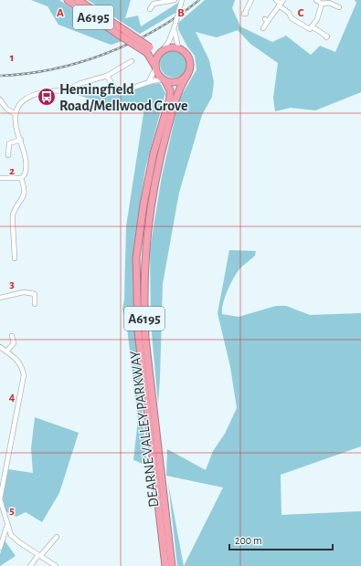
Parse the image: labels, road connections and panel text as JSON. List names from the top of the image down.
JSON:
{
  "streets": {
    "highway": ["A6195", "DEARNE VALLEY PARKWAY"]
  },
  "crossings": [
    ["A6195", "DEARNE VALLEY PARKWAY"]
  ],
  "places": {
    "bus stop": ["Hemingfield Road/Mellwood Grove"]
  },
  "scale_bar": "200 m",
  "grid": {
    "columns": ["A", "B", "C"],
    "rows": [
      "1",
      "2",
      "3",
      "4",
      "5"
    ]
  }
}
